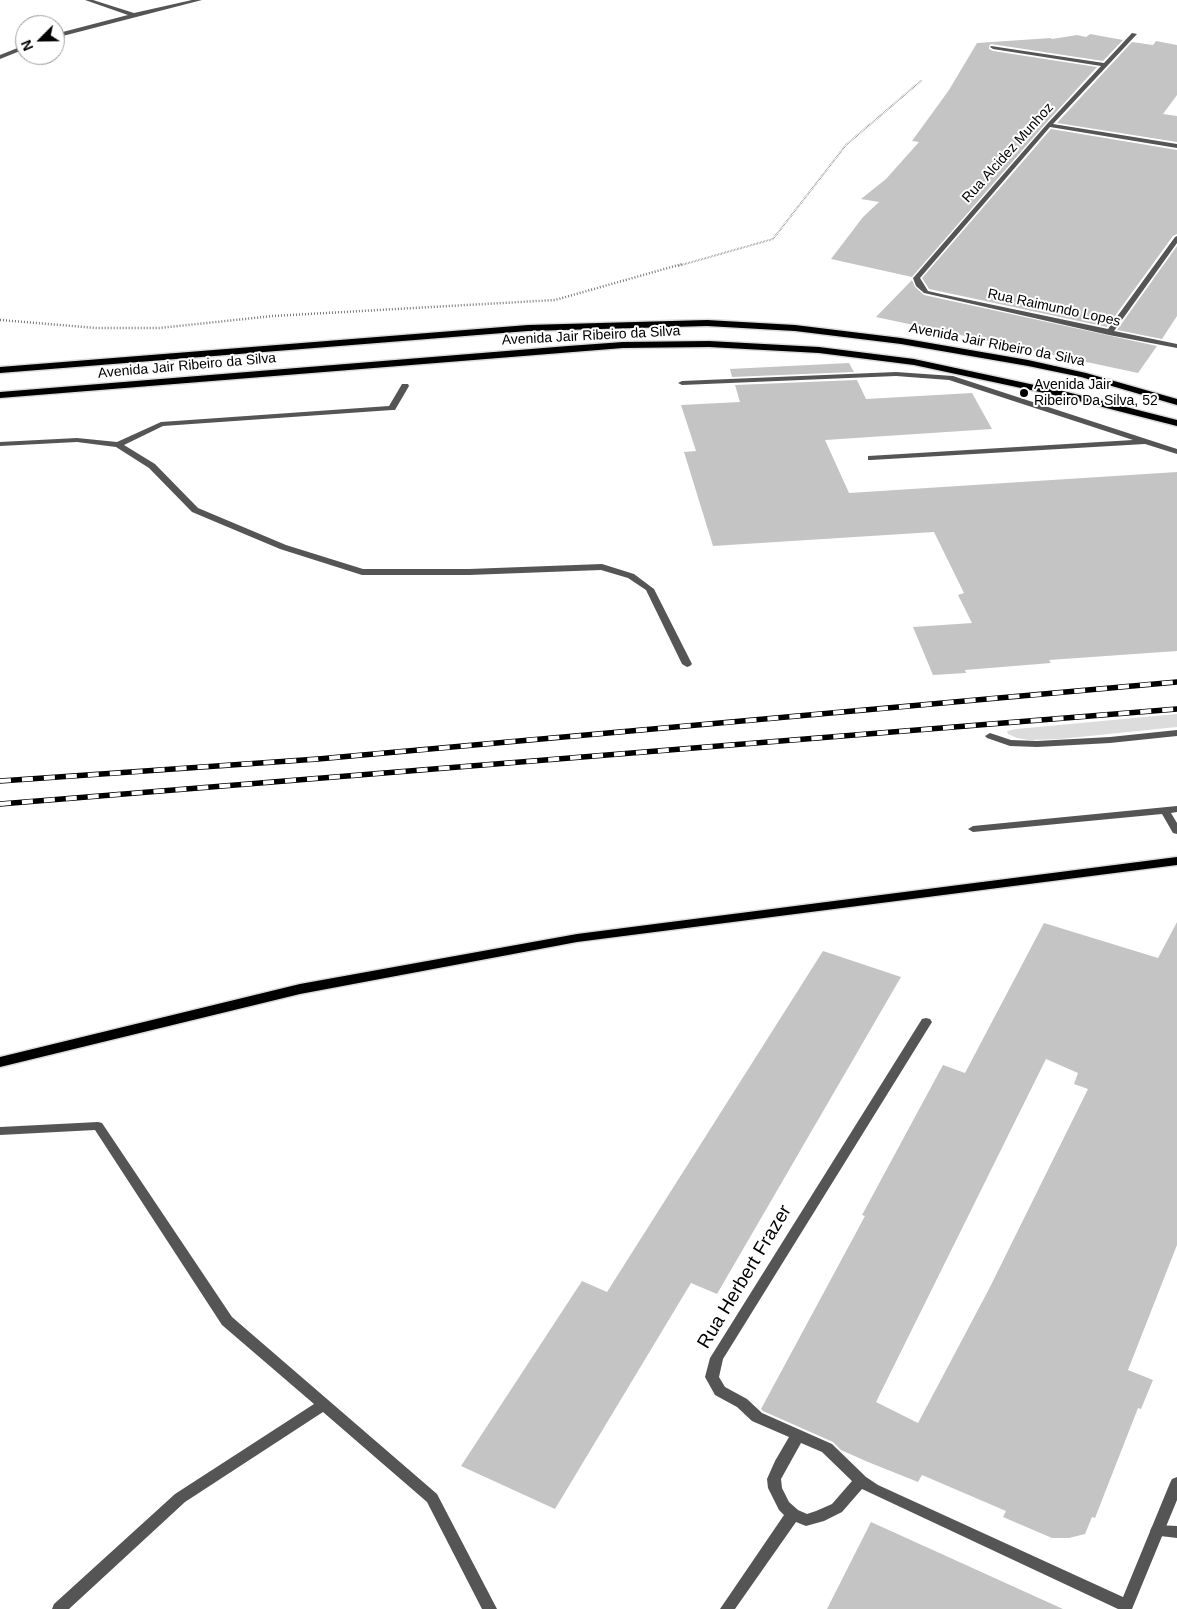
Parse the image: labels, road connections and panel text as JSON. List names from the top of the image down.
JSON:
{
  "streets": {
    "main road": ["Avenida Jair Ribeiro da Silva"],
    "street": ["Rua Alcidez Munhoz", "Rua Raimundo Lopes", "Rua Herbert Frazer"]
  },
  "crossings": [
    ["Rua Alcidez Munhoz", "Rua Raimundo Lopes"]
  ],
  "places": ["Avenida Jair Ribeiro Da Silva, 52"],
  "north": "bottom left"
}
